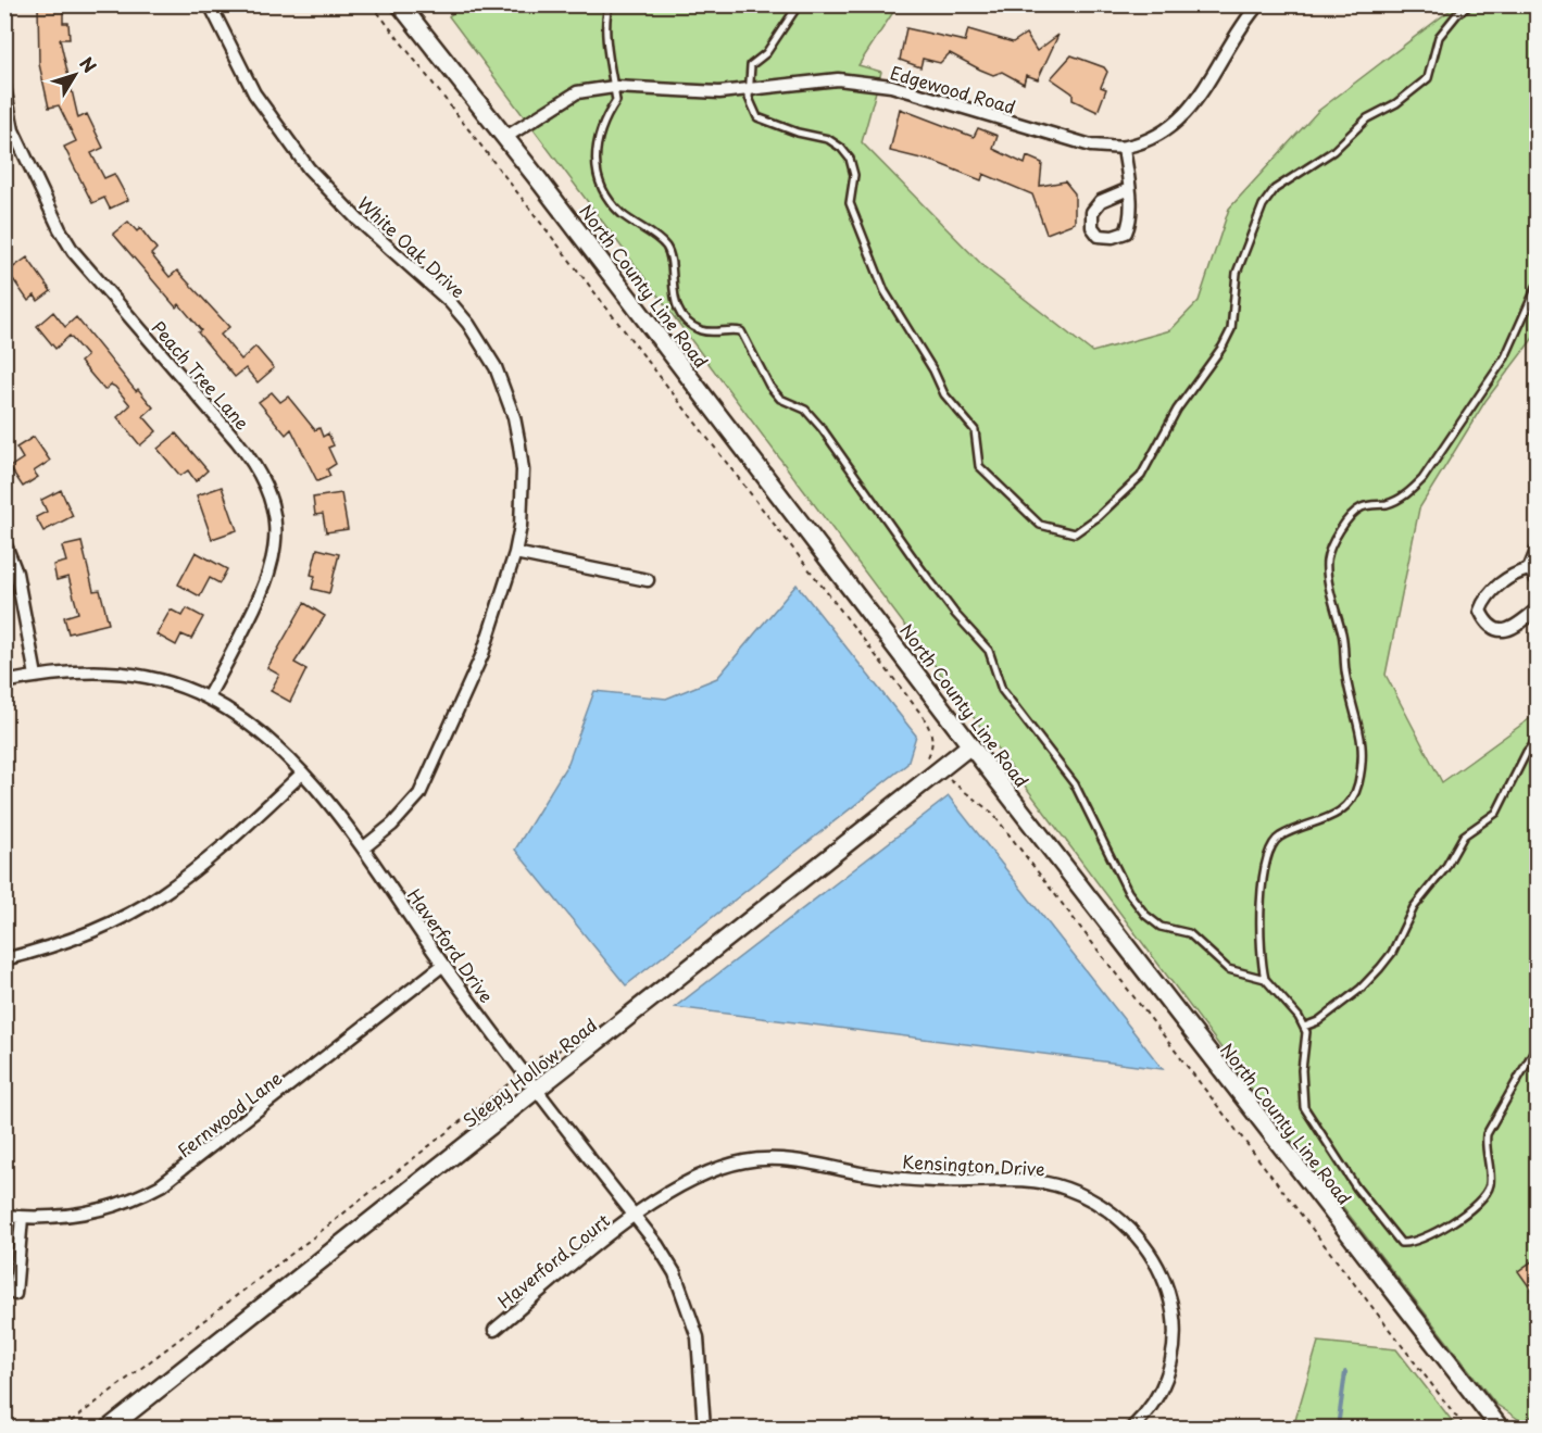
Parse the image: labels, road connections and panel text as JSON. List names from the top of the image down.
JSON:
{
  "streets": {
    "street": [
      "Edgewood Road",
      "White Oak Drive",
      "North County Line Road",
      "Peach Tree Lane",
      "Haverford Drive",
      "Sleepy Hollow Road",
      "Fernwood Lane",
      "Kensington Drive",
      "Haverford Court"
    ]
  },
  "crossings": [
    ["Edgewood Road", "North County Line Road"],
    ["White Oak Drive", "Haverford Drive"],
    ["North County Line Road", "Sleepy Hollow Road"],
    ["Peach Tree Lane", "Haverford Drive"],
    ["Haverford Drive", "Sleepy Hollow Road"],
    ["Haverford Drive", "Fernwood Lane"],
    ["Haverford Drive", "Kensington Drive"],
    ["Haverford Drive", "Haverford Court"],
    ["Kensington Drive", "Haverford Court"]
  ],
  "north": "top right"
}
